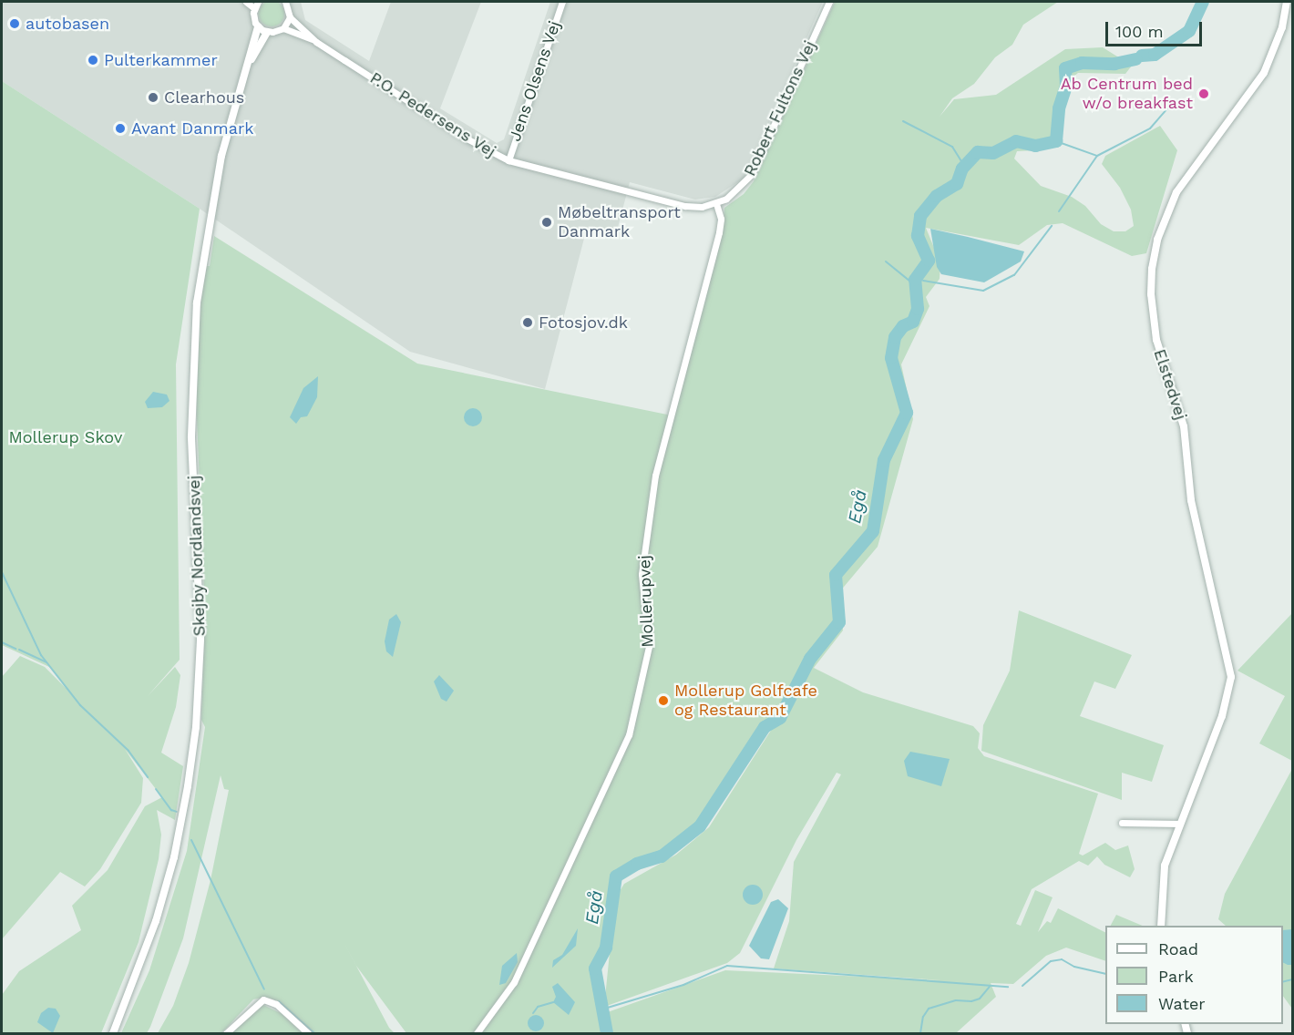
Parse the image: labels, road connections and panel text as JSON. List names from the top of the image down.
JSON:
{
  "streets": {
    "street": [
      "Jens Olsens Vej",
      "Robert Fultons Vej",
      "P.O. Pedersens Vej",
      "Elstedvej",
      "Skejby Nordlandsvej",
      "Mollerupvej"
    ]
  },
  "crossings": [
    ["Jens Olsens Vej", "P.O. Pedersens Vej"],
    ["Robert Fultons Vej", "P.O. Pedersens Vej"],
    ["Robert Fultons Vej", "Mollerupvej"],
    ["P.O. Pedersens Vej", "Mollerupvej"]
  ],
  "water": ["Egå"],
  "parks": ["Mollerup Skov"],
  "places": [
    "autobasen",
    "Pulterkammer",
    "Ab Centrum bed w/o breakfast",
    "Clearhous",
    "Avant Danmark",
    "Møbeltransport Danmark",
    "Fotosjov.dk",
    "Mollerup Golfcafe og Restaurant"
  ],
  "legend": ["Road", "Park", "Water"],
  "scale_bar": "100 m"
}
